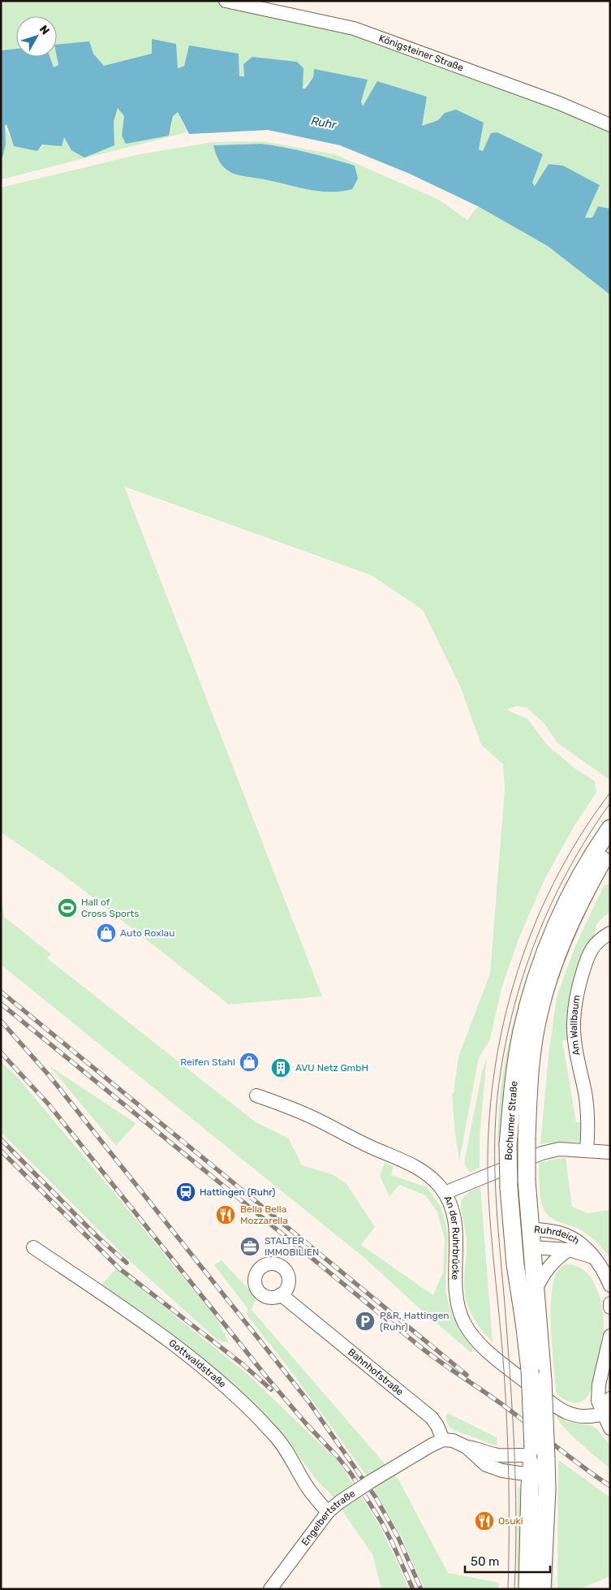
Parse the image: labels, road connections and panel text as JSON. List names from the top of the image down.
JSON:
{
  "streets": {
    "main road": ["Bochumer Straße", "Ruhrdeich"],
    "street": [
      "Königsteiner Straße",
      "Am Wallbaum",
      "An der Ruhrbrücke",
      "Gottwaldstraße",
      "Bahnhofstraße",
      "Engelbertstraße"
    ]
  },
  "crossings": [
    ["Bochumer Straße", "Ruhrdeich"],
    ["Gottwaldstraße", "Engelbertstraße"],
    ["Bahnhofstraße", "Engelbertstraße"]
  ],
  "water": ["Ruhr"],
  "places": {
    "sports": ["Hall of Cross Sports"],
    "shop": ["Auto Roxlau", "Reifen Stahl"],
    "building": ["AVU Netz GmbH"],
    "station": ["Hattingen (Ruhr)"],
    "restaurant": ["Bella Bella Mozzarella", "Osuki"],
    "office": ["STALTER IMMOBILIEN"],
    "parking": ["P&R, Hattingen (Ruhr)"]
  },
  "scale_bar": "50 m",
  "north": "top right"
}
